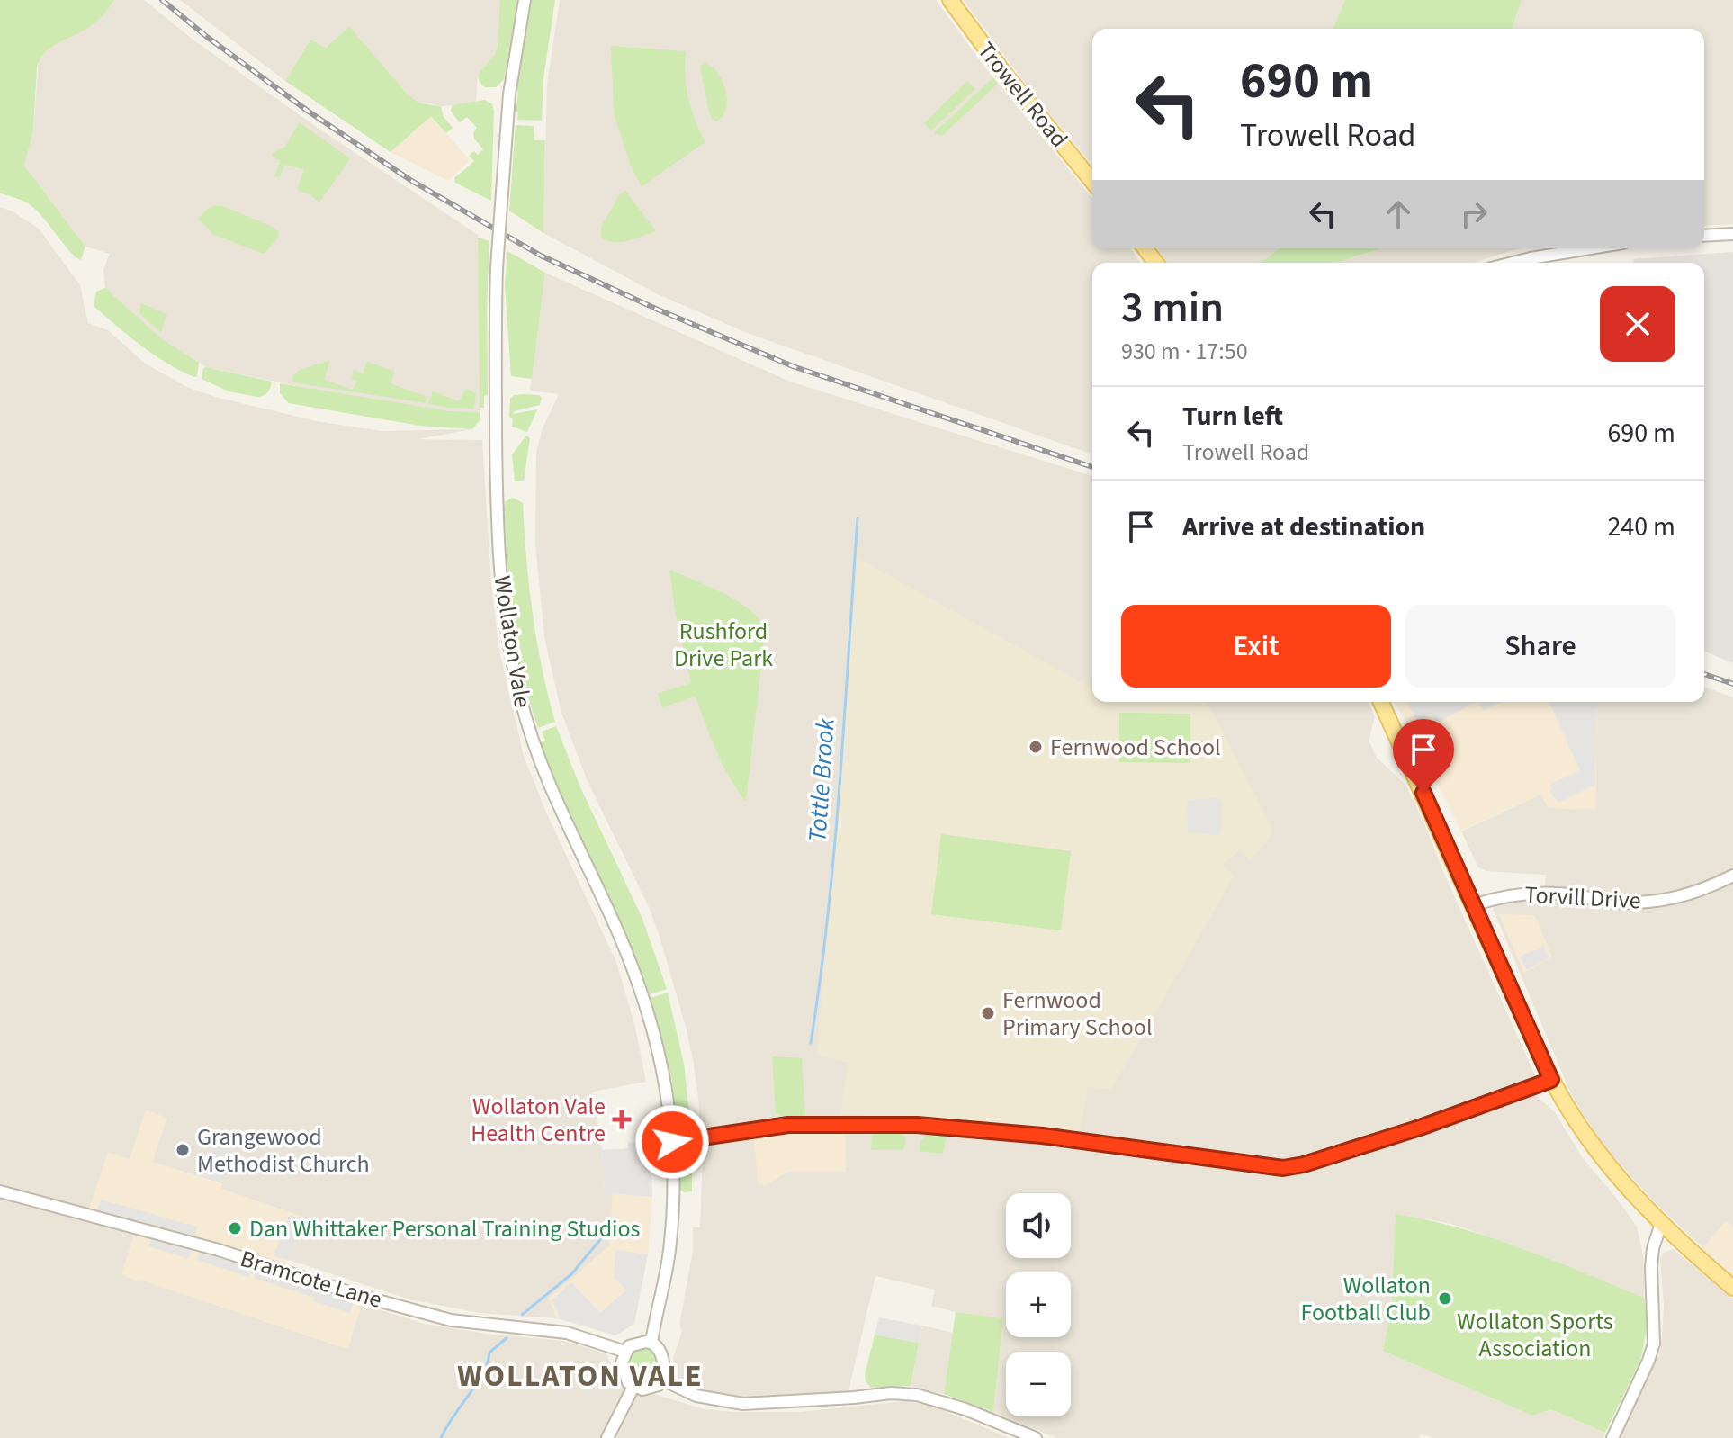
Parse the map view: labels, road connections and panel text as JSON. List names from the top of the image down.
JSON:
{
  "streets": {
    "main road": ["Trowell Road"],
    "street": ["Wollaton Vale", "Torvill Drive", "Bramcote Lane"]
  },
  "crossings": [
    ["Wollaton Vale", "Bramcote Lane"]
  ],
  "districts": ["WOLLATON VALE"],
  "water": ["Tottle Brook"],
  "parks": ["Rushford Drive Park", "Wollaton Sports Association"],
  "places": {
    "other": [
      "Fernwood School",
      "Fernwood Primary School",
      "Grangewood Methodist Church",
      "Dan Whittaker Personal Training Studios",
      "Wollaton Football Club"
    ],
    "health": ["Wollaton Vale Health Centre"]
  },
  "page": {
    "turn": ["690 m", "Trowell Road"],
    "heading": ["3 min", "930 m · 17:50"],
    "list": [
      {
        "name": "Turn left",
        "note": "Trowell Road",
        "value": "690 m"
      },
      {
        "name": "Arrive at destination",
        "value": "240 m"
      }
    ],
    "buttons": ["Exit", "Share"],
    "map_buttons": ["+", "−"]
  }
}
